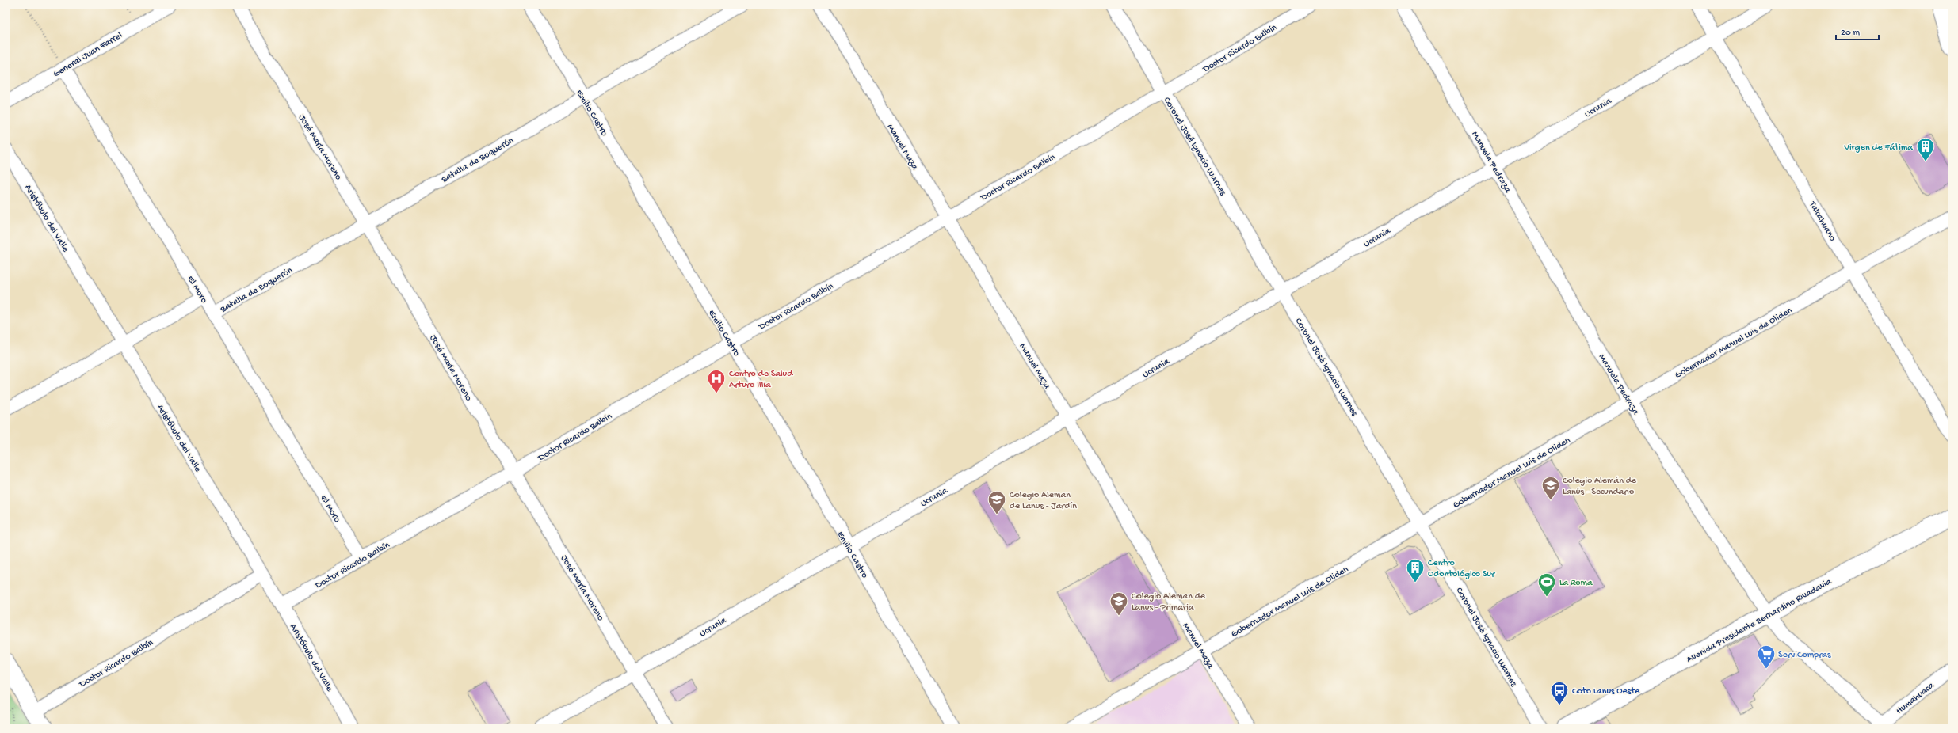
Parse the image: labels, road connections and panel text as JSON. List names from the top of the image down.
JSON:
{
  "streets": {
    "street": [
      "Doctor Ricardo Balbín",
      "General Juan Farrel",
      "Ucrania",
      "Emilio Castro",
      "Coronel José Ignacio Warnes",
      "José María Moreno",
      "Manuel Maza",
      "Batalla de Boquerón",
      "Manuela Pedraza",
      "Aristóbulo del Valle",
      "Talcahuano",
      "El Moro",
      "Gobernador Manuel Luis de Oliden",
      "Avenida Presidente Bernardino Rivadavia",
      "Humahuaca"
    ]
  },
  "crossings": [
    ["Doctor Ricardo Balbín", "Emilio Castro"],
    ["Doctor Ricardo Balbín", "Coronel José Ignacio Warnes"],
    ["Doctor Ricardo Balbín", "José María Moreno"],
    ["Doctor Ricardo Balbín", "Manuel Maza"],
    ["Doctor Ricardo Balbín", "Aristóbulo del Valle"],
    ["Doctor Ricardo Balbín", "El Moro"],
    ["General Juan Farrel", "El Moro"],
    ["Ucrania", "Emilio Castro"],
    ["Ucrania", "Coronel José Ignacio Warnes"],
    ["Ucrania", "José María Moreno"],
    ["Ucrania", "Manuel Maza"],
    ["Ucrania", "Manuela Pedraza"],
    ["Ucrania", "Talcahuano"],
    ["Emilio Castro", "Batalla de Boquerón"],
    ["Coronel José Ignacio Warnes", "Gobernador Manuel Luis de Oliden"],
    ["José María Moreno", "Batalla de Boquerón"],
    ["Manuel Maza", "Gobernador Manuel Luis de Oliden"],
    ["Batalla de Boquerón", "El Moro"],
    ["Manuela Pedraza", "Gobernador Manuel Luis de Oliden"],
    ["Manuela Pedraza", "Avenida Presidente Bernardino Rivadavia"],
    ["Manuela Pedraza", "Humahuaca"],
    ["Talcahuano", "Gobernador Manuel Luis de Oliden"]
  ],
  "places": {
    "building": ["Virgen de Fátima", "Centro Odontológico Sur"],
    "hospital": ["Centro de Salud Arturo Illia"],
    "school or university": ["Colegio Alemán de Lanús - Secundario", "Colegio Aleman de Lanus - Jardín", "Colegio Aleman de Lanus - Primaria"],
    "sports": ["La Roma"],
    "supermarket": ["ServiCompras"],
    "bus stop": ["Coto Lanus Oeste"]
  },
  "scale_bar": "20 m"
}
